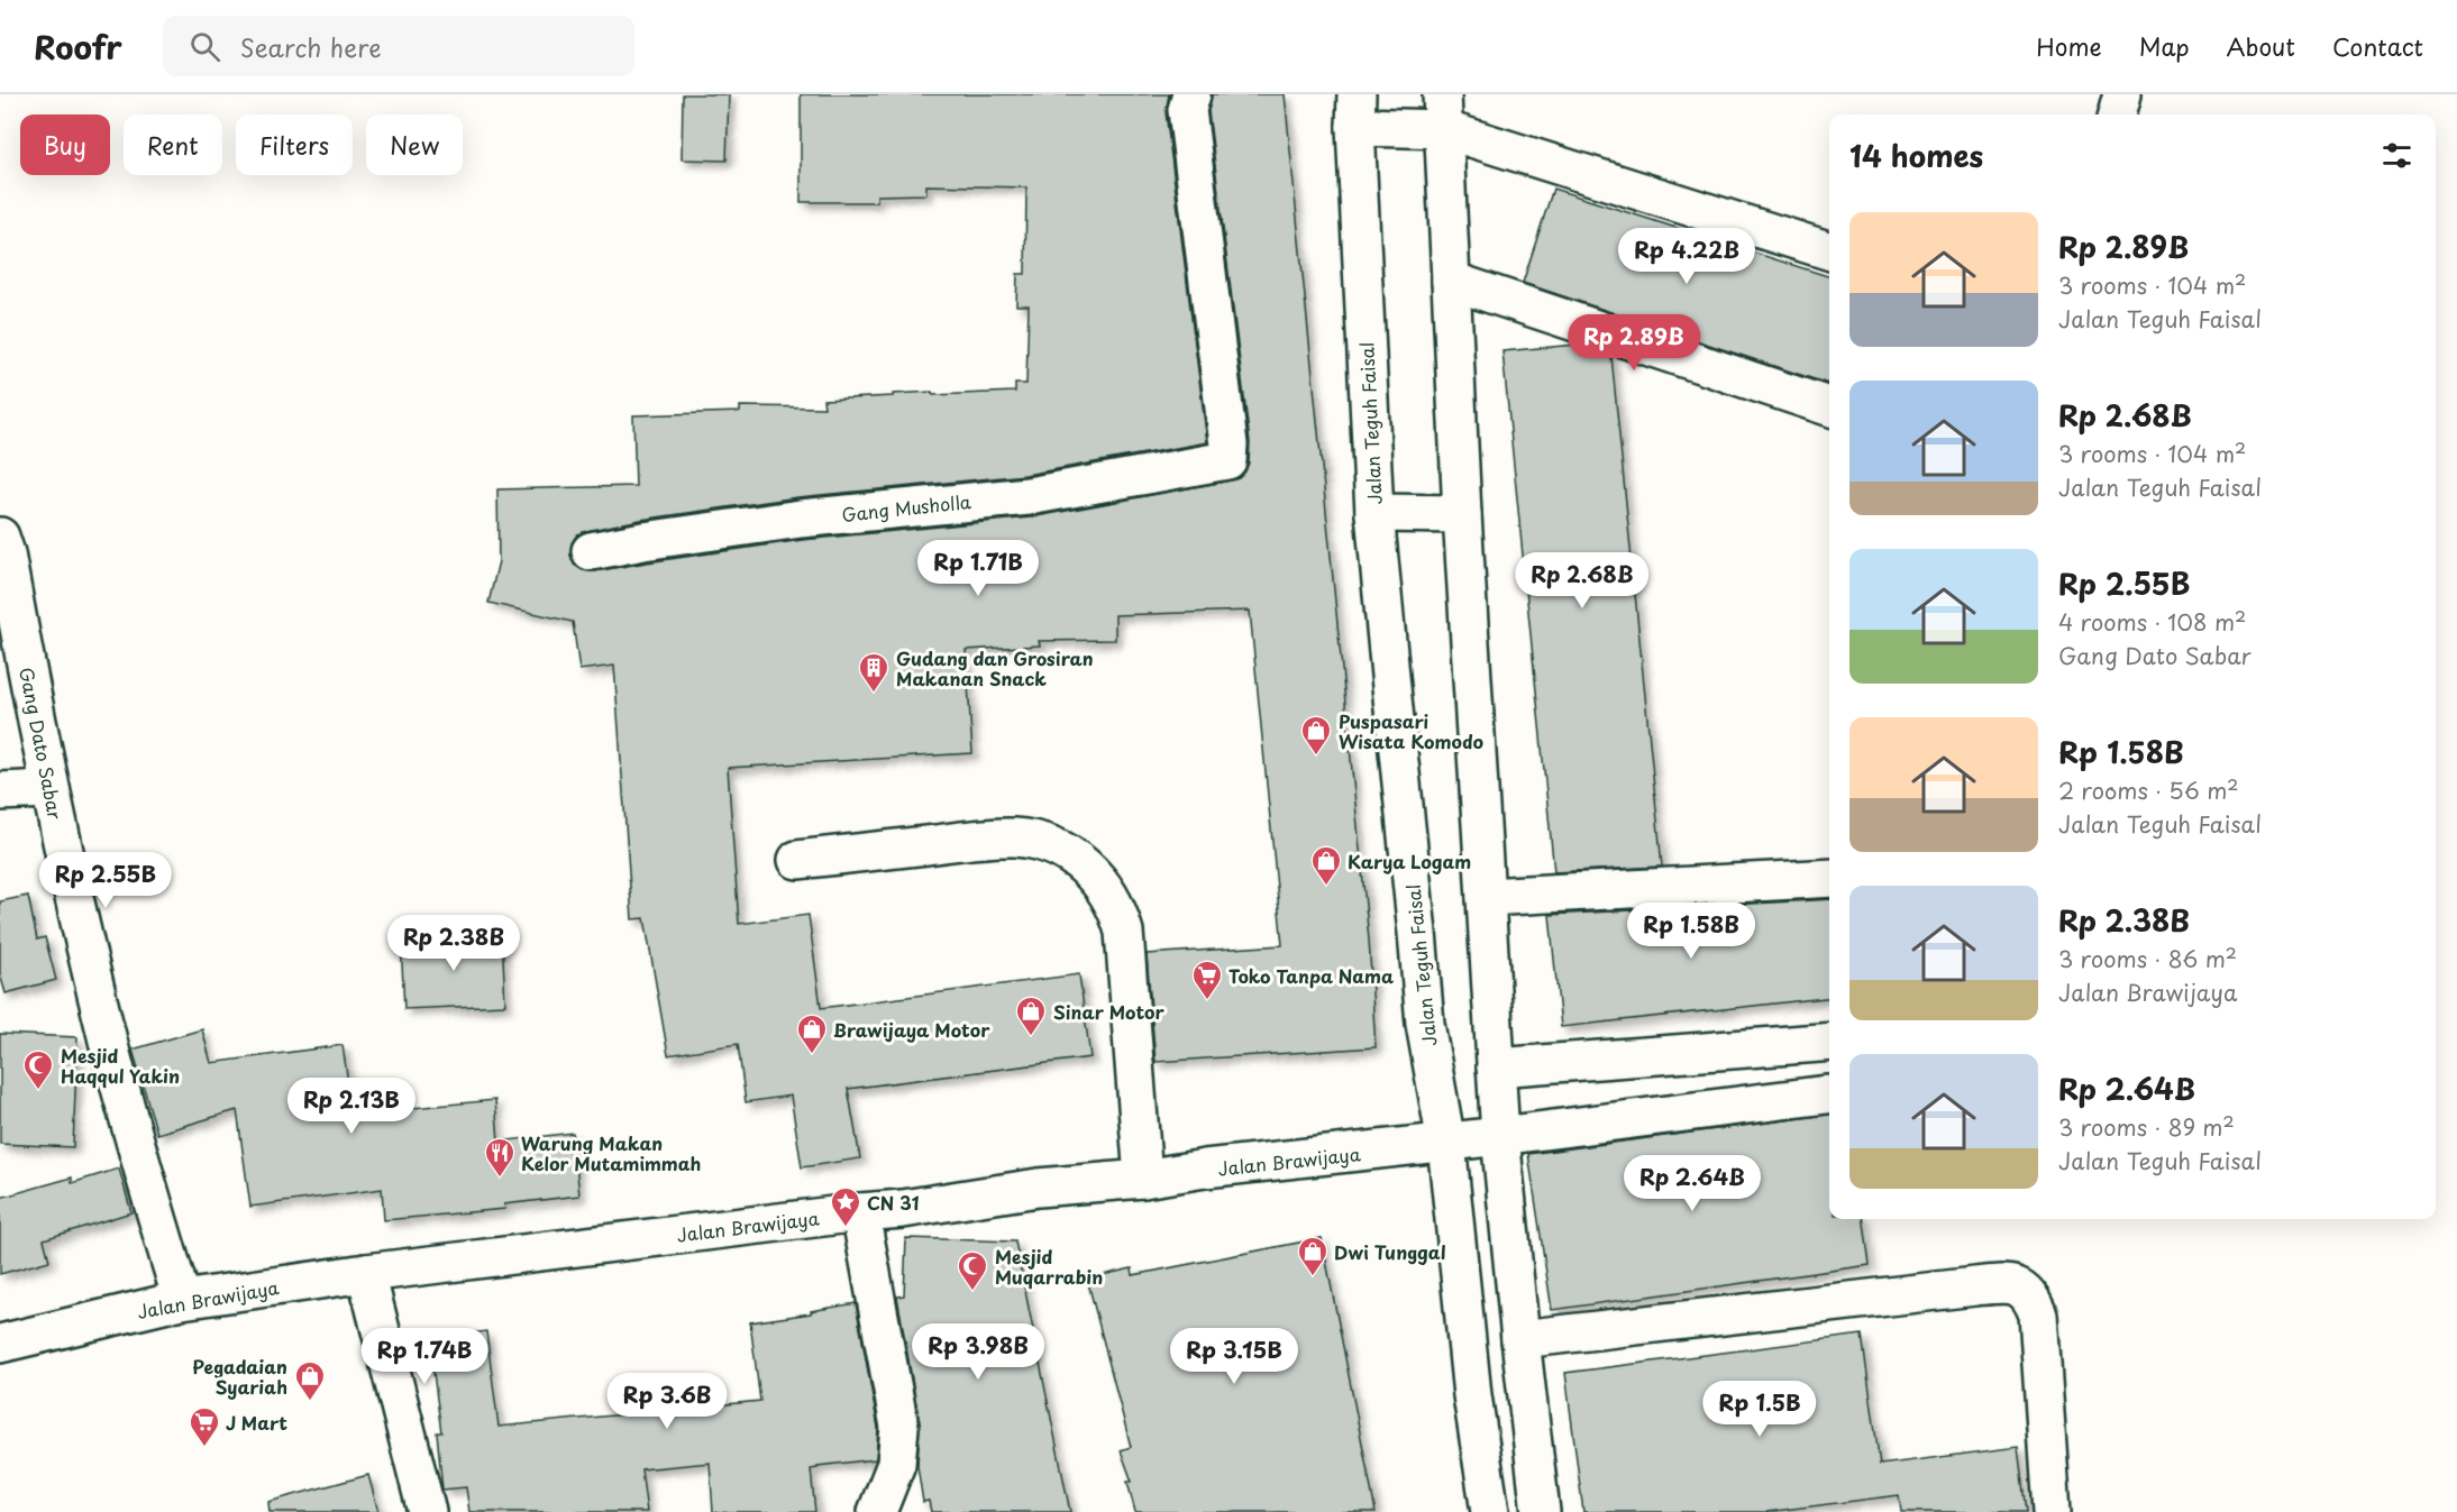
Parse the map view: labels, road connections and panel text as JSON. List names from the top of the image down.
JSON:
{
  "streets": {
    "main road": [
      "Jalan Teguh Faisal",
      "Gang Musholla",
      "Gang Dato Sabar",
      "Jalan Brawijaya"
    ]
  },
  "crossings": [
    ["Jalan Teguh Faisal", "Jalan Brawijaya"],
    ["Gang Dato Sabar", "Jalan Brawijaya"]
  ],
  "places": {
    "building": ["Gudang dan Grosiran Makanan Snack"],
    "shop": [
      "Puspasari Wisata Komodo",
      "Karya Logam",
      "Sinar Motor",
      "Brawijaya Motor",
      "Dwi Tunggal",
      "Pegadaian Syariah"
    ],
    "supermarket": ["Toko Tanpa Nama", "J Mart"],
    "mosque": ["Mesjid Haqqul Yakin", "Mesjid Muqarrabin"],
    "restaurant": ["Warung Makan Kelor Mutamimmah"],
    "place": ["CN 31"]
  },
  "page": {
    "header": "Roofr",
    "search": "Search here",
    "nav": [
      "Home",
      "Map",
      "About",
      "Contact"
    ],
    "chip": [
      "Buy",
      "Rent",
      "Filters",
      "New"
    ],
    "heading": "14 homes",
    "list": [
      {
        "name": "Rp 2.89B",
        "note": "3 rooms · 104 m² · Jalan Teguh Faisal"
      },
      {
        "name": "Rp 2.68B",
        "note": "3 rooms · 104 m² · Jalan Teguh Faisal"
      },
      {
        "name": "Rp 2.55B",
        "note": "4 rooms · 108 m² · Gang Dato Sabar"
      },
      {
        "name": "Rp 1.58B",
        "note": "2 rooms · 56 m² · Jalan Teguh Faisal"
      },
      {
        "name": "Rp 2.38B",
        "note": "3 rooms · 86 m² · Jalan Brawijaya"
      },
      {
        "name": "Rp 2.64B",
        "note": "3 rooms · 89 m² · Jalan Teguh Faisal"
      }
    ],
    "price": [
      "Rp 4.22B",
      "Rp 2.89B",
      "Rp 1.71B",
      "Rp 2.68B",
      "Rp 2.55B",
      "Rp 1.58B",
      "Rp 2.38B",
      "Rp 2.13B",
      "Rp 2.64B",
      "Rp 3.98B",
      "Rp 1.74B",
      "Rp 3.15B",
      "Rp 3.6B",
      "Rp 1.5B"
    ]
  }
}
